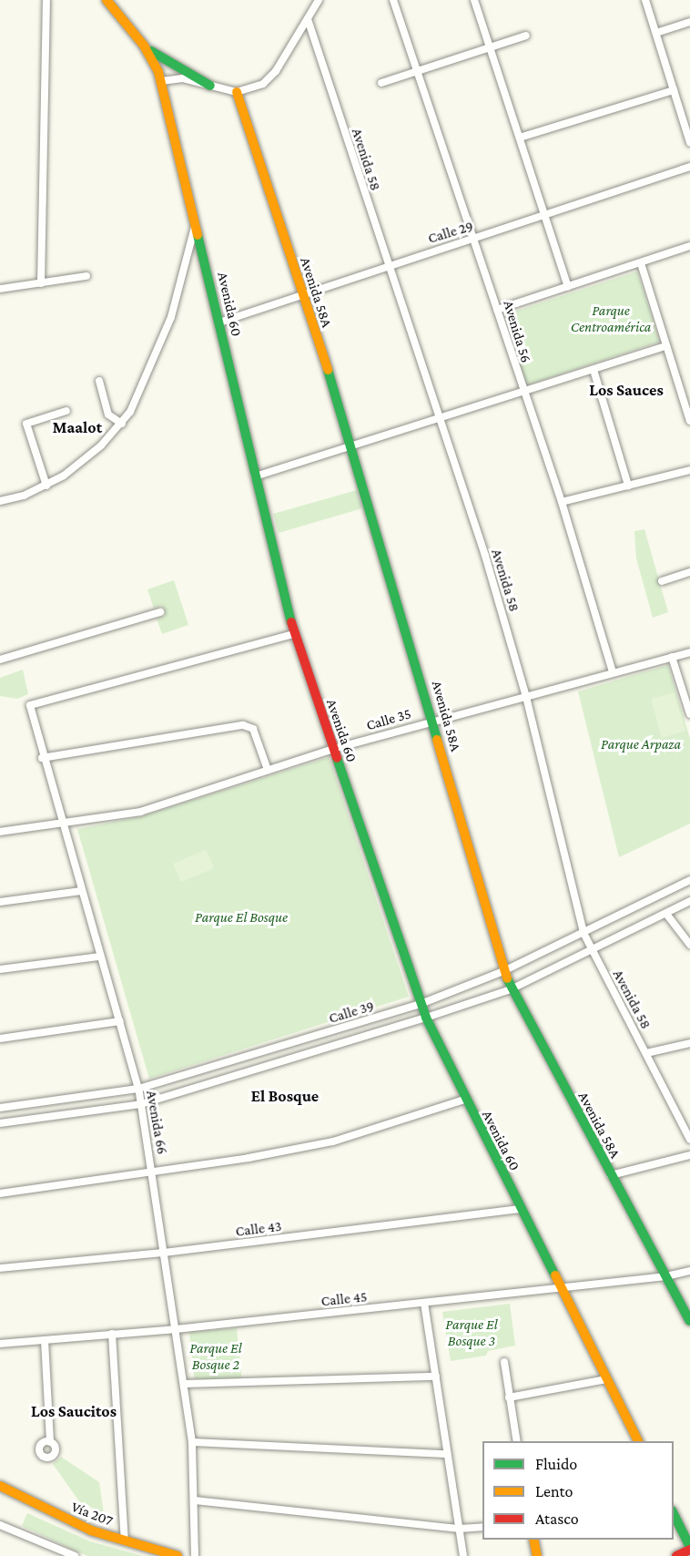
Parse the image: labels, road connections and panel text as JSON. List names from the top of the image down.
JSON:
{
  "streets": {
    "street": [
      "Avenida 58",
      "Calle 29",
      "Avenida 58A",
      "Avenida 60",
      "Avenida 56",
      "Calle 35",
      "Calle 39",
      "Avenida 66",
      "Calle 43",
      "Calle 45",
      "Vía 207"
    ]
  },
  "crossings": [
    ["Avenida 58", "Calle 29"],
    ["Avenida 58", "Calle 35"],
    ["Avenida 58", "Calle 39"],
    ["Calle 29", "Avenida 58A"],
    ["Calle 29", "Avenida 60"],
    ["Calle 29", "Avenida 56"],
    ["Avenida 58A", "Calle 35"],
    ["Avenida 58A", "Calle 39"],
    ["Avenida 58A", "Calle 45"],
    ["Avenida 60", "Calle 35"],
    ["Avenida 60", "Calle 39"],
    ["Avenida 60", "Avenida 66"],
    ["Avenida 60", "Calle 43"],
    ["Avenida 60", "Calle 45"],
    ["Avenida 56", "Calle 35"],
    ["Calle 35", "Avenida 66"],
    ["Calle 39", "Avenida 66"],
    ["Avenida 66", "Calle 43"],
    ["Avenida 66", "Calle 45"]
  ],
  "districts": [
    "Los Sauces",
    "Maalot",
    "El Bosque",
    "Los Saucitos"
  ],
  "parks": [
    "Parque Centroamérica",
    "Parque Arpaza",
    "Parque El Bosque",
    "Parque El Bosque 3",
    "Parque El Bosque 2"
  ],
  "legend": ["Fluido", "Lento", "Atasco"]
}
